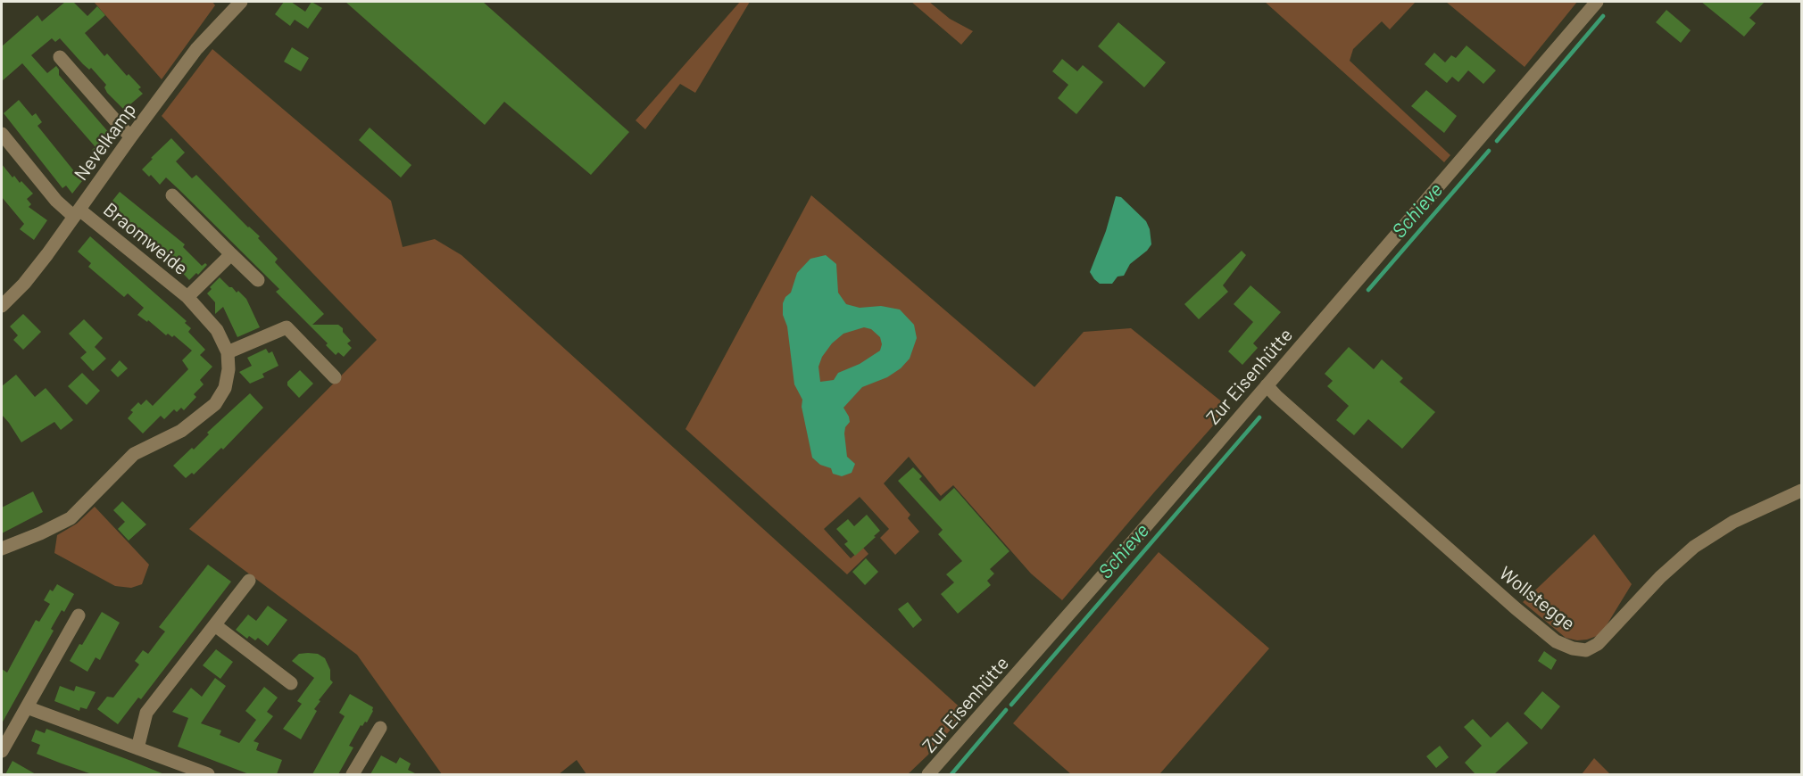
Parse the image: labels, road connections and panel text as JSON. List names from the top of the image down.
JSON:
{
  "streets": {
    "street": [
      "Nevelkamp",
      "Braomweide",
      "Zur Eisenhütte",
      "Wollstegge"
    ]
  },
  "crossings": [
    ["Nevelkamp", "Braomweide"],
    ["Zur Eisenhütte", "Wollstegge"]
  ],
  "water": ["Schieve"]
}
